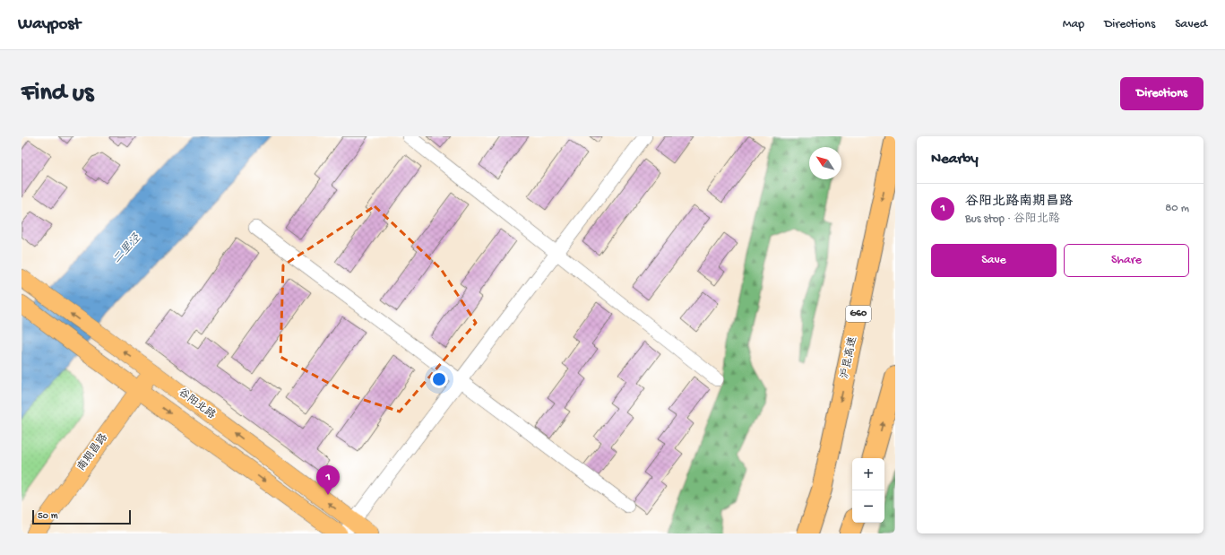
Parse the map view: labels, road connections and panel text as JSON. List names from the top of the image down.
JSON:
{
  "streets": {
    "highway": ["G60", "沪昆高速"],
    "main road": ["谷阳北路", "南期昌路"]
  },
  "crossings": [
    ["谷阳北路", "南期昌路"]
  ],
  "one_way": ["沪昆高速"],
  "water": ["二里泾"],
  "scale_bar": "50 m",
  "north": "top left",
  "page": {
    "header": "Waypost",
    "nav": ["Map", "Directions", "Saved"],
    "buttons": [
      "Directions",
      ["Save", "Share"]
    ],
    "title": "Find us",
    "heading": "Nearby",
    "list": [
      {
        "mark": "1",
        "name": "谷阳北路南期昌路",
        "note": "Bus stop · 谷阳北路",
        "value": "80 m"
      }
    ],
    "map_buttons": ["+", "−"],
    "pins": "1",
    "scale": "50 m"
  }
}
